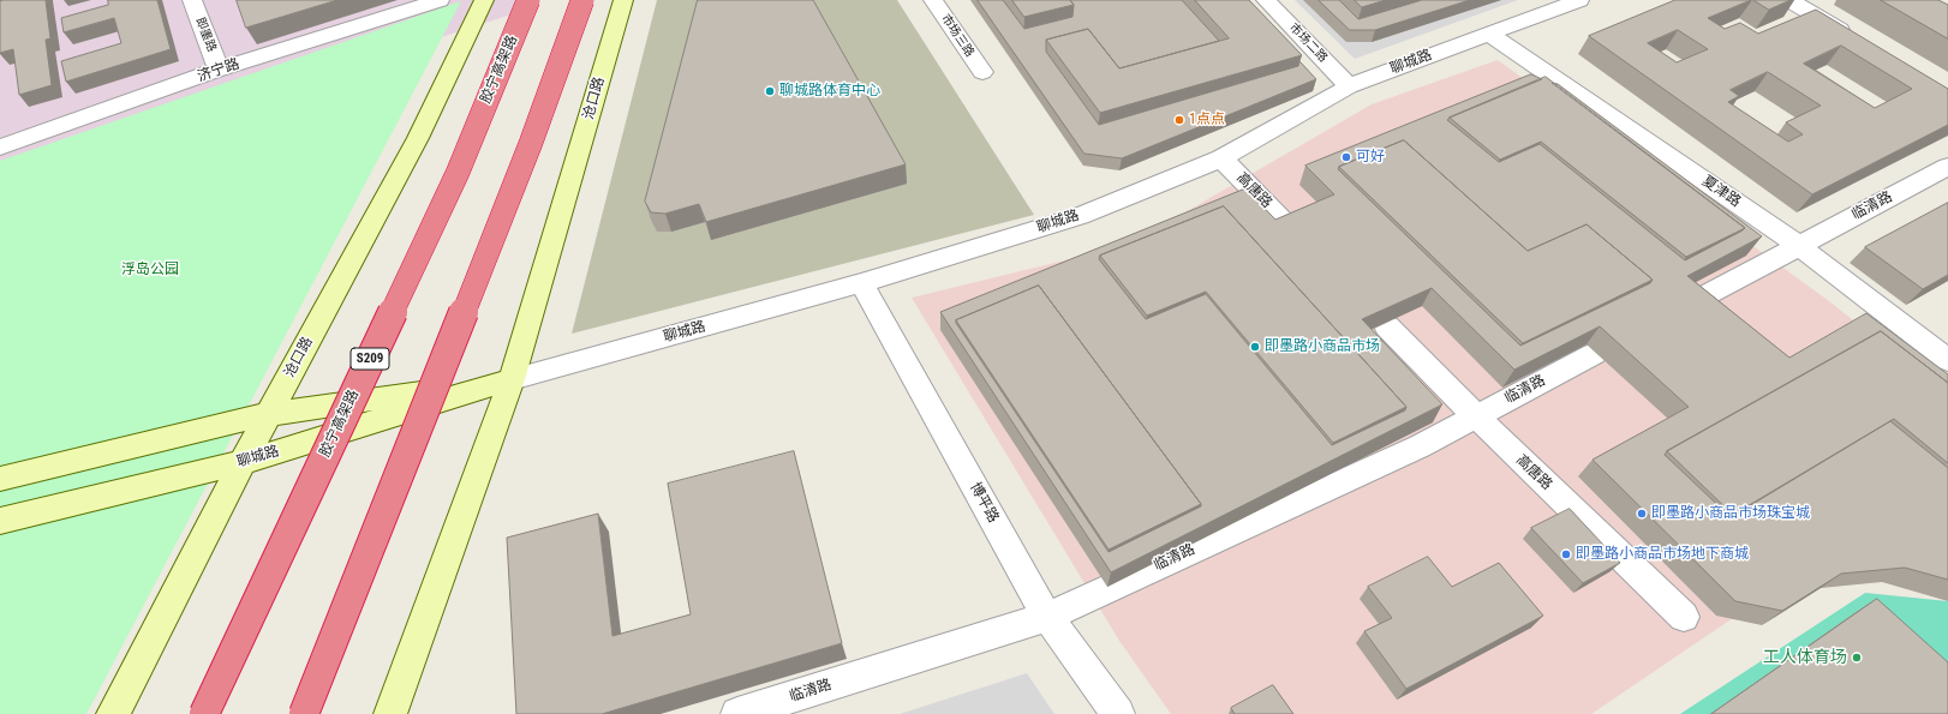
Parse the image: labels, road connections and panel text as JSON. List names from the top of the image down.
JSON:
{
  "streets": {
    "highway": ["胶宁高架路", "S209"],
    "main road": ["聊城路", "沧口路"],
    "street": [
      "即墨路",
      "市场三路",
      "市场二路",
      "济宁路",
      "高唐路",
      "夏津路",
      "临清路",
      "博平路"
    ]
  },
  "crossings": [
    ["即墨路", "济宁路"],
    ["市场二路", "聊城路"],
    ["聊城路", "沧口路"],
    ["聊城路", "高唐路"],
    ["聊城路", "夏津路"],
    ["聊城路", "博平路"],
    ["高唐路", "临清路"],
    ["夏津路", "临清路"],
    ["临清路", "博平路"]
  ],
  "parks": ["浮岛公园"],
  "places": [
    "聊城路体育中心",
    "1点点",
    "可好",
    "即墨路小商品市场",
    "即墨路小商品市场珠宝城",
    "即墨路小商品市场地下商城",
    "工人体育场"
  ]
}
